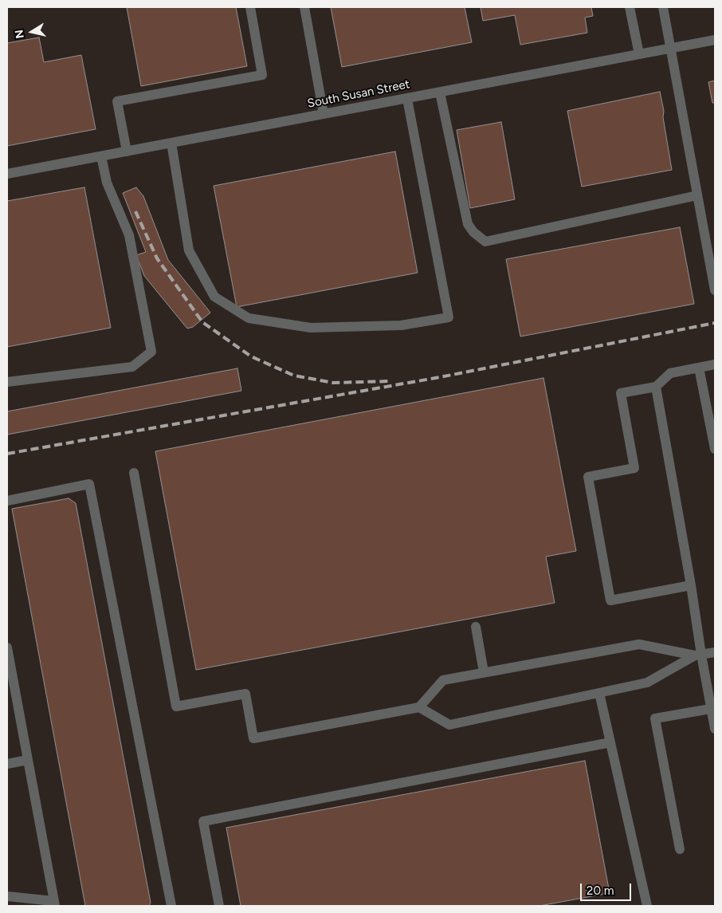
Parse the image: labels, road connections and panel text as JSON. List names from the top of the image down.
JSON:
{
  "streets": {
    "street": ["South Susan Street"]
  },
  "scale_bar": "20 m",
  "north": "left"
}
